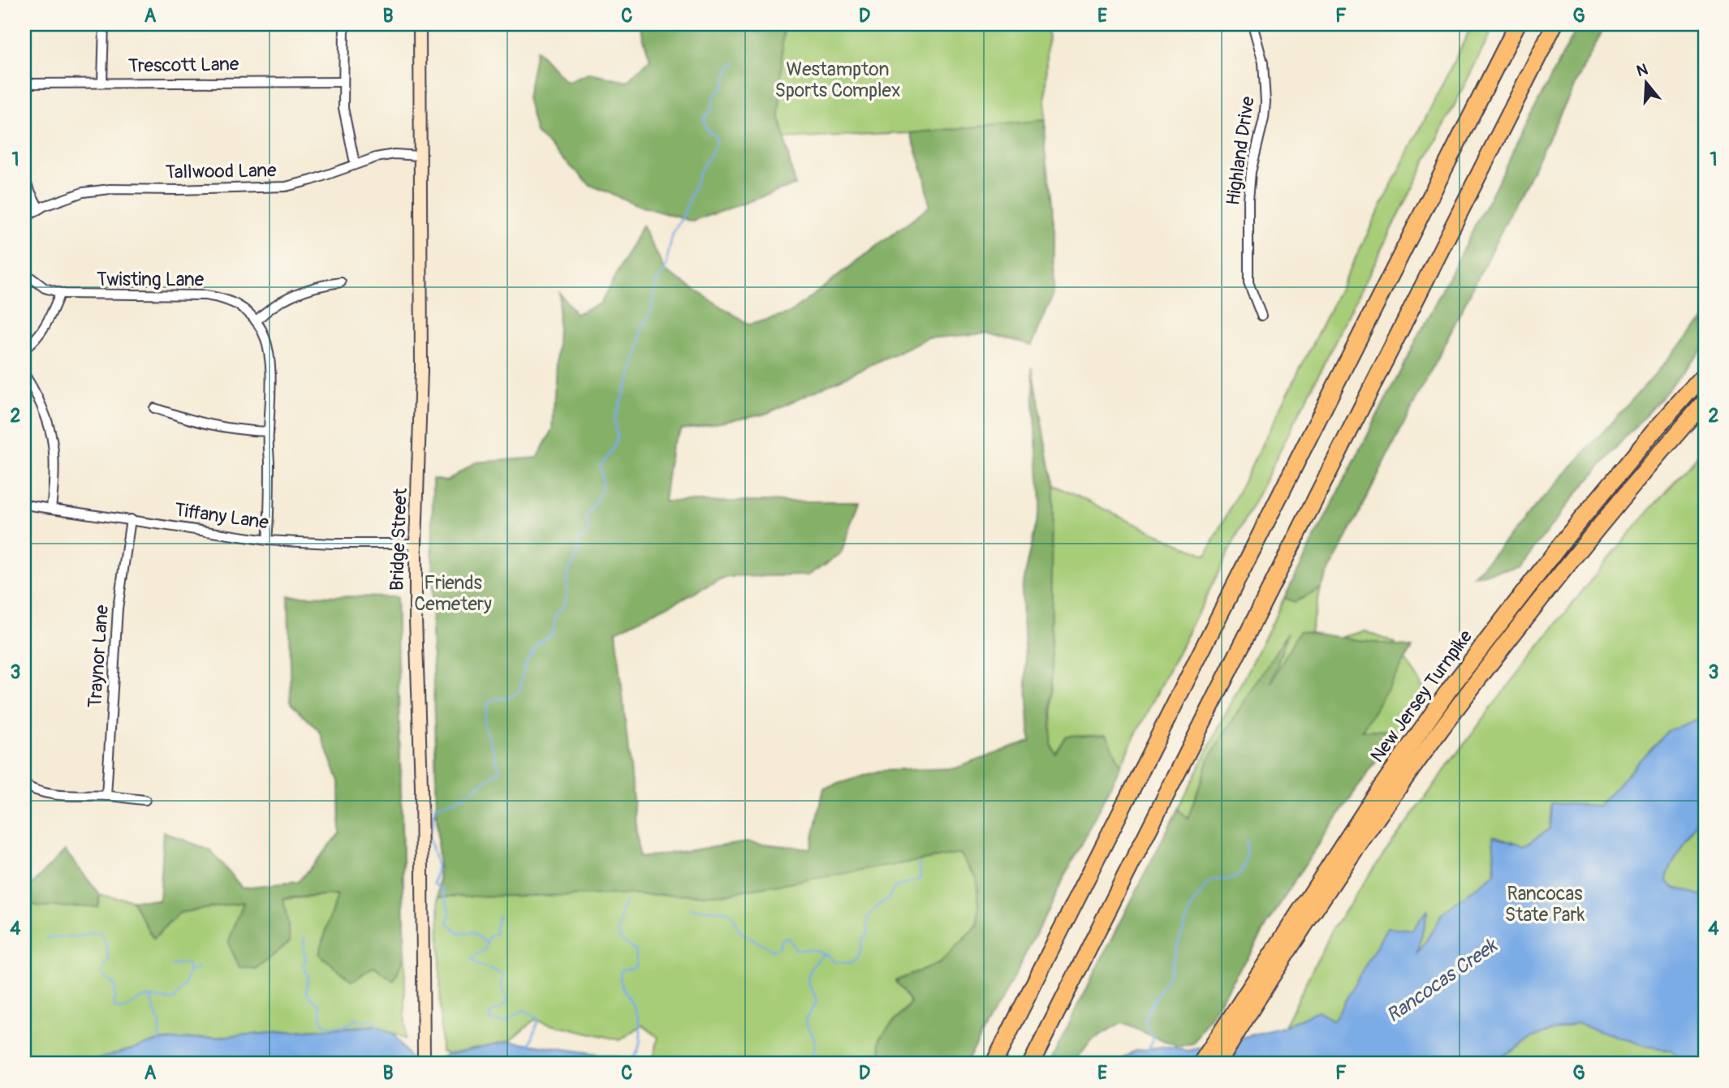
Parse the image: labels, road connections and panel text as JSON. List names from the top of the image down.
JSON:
{
  "streets": {
    "highway": ["New Jersey Turnpike"],
    "main road": ["Bridge Street"],
    "street": [
      "Trescott Lane",
      "Highland Drive",
      "Tallwood Lane",
      "Twisting Lane",
      "Tiffany Lane",
      "Traynor Lane"
    ]
  },
  "crossings": [
    ["Tallwood Lane", "Bridge Street"],
    ["Twisting Lane", "Tiffany Lane"],
    ["Tiffany Lane", "Bridge Street"],
    ["Tiffany Lane", "Traynor Lane"]
  ],
  "water": ["Rancocas Creek"],
  "parks": ["Westampton Sports Complex", "Friends Cemetery", "Rancocas State Park"],
  "north": "top",
  "grid": {
    "columns": [
      "A",
      "B",
      "C",
      "D",
      "E",
      "F",
      "G"
    ],
    "rows": [
      "1",
      "2",
      "3",
      "4"
    ]
  }
}
